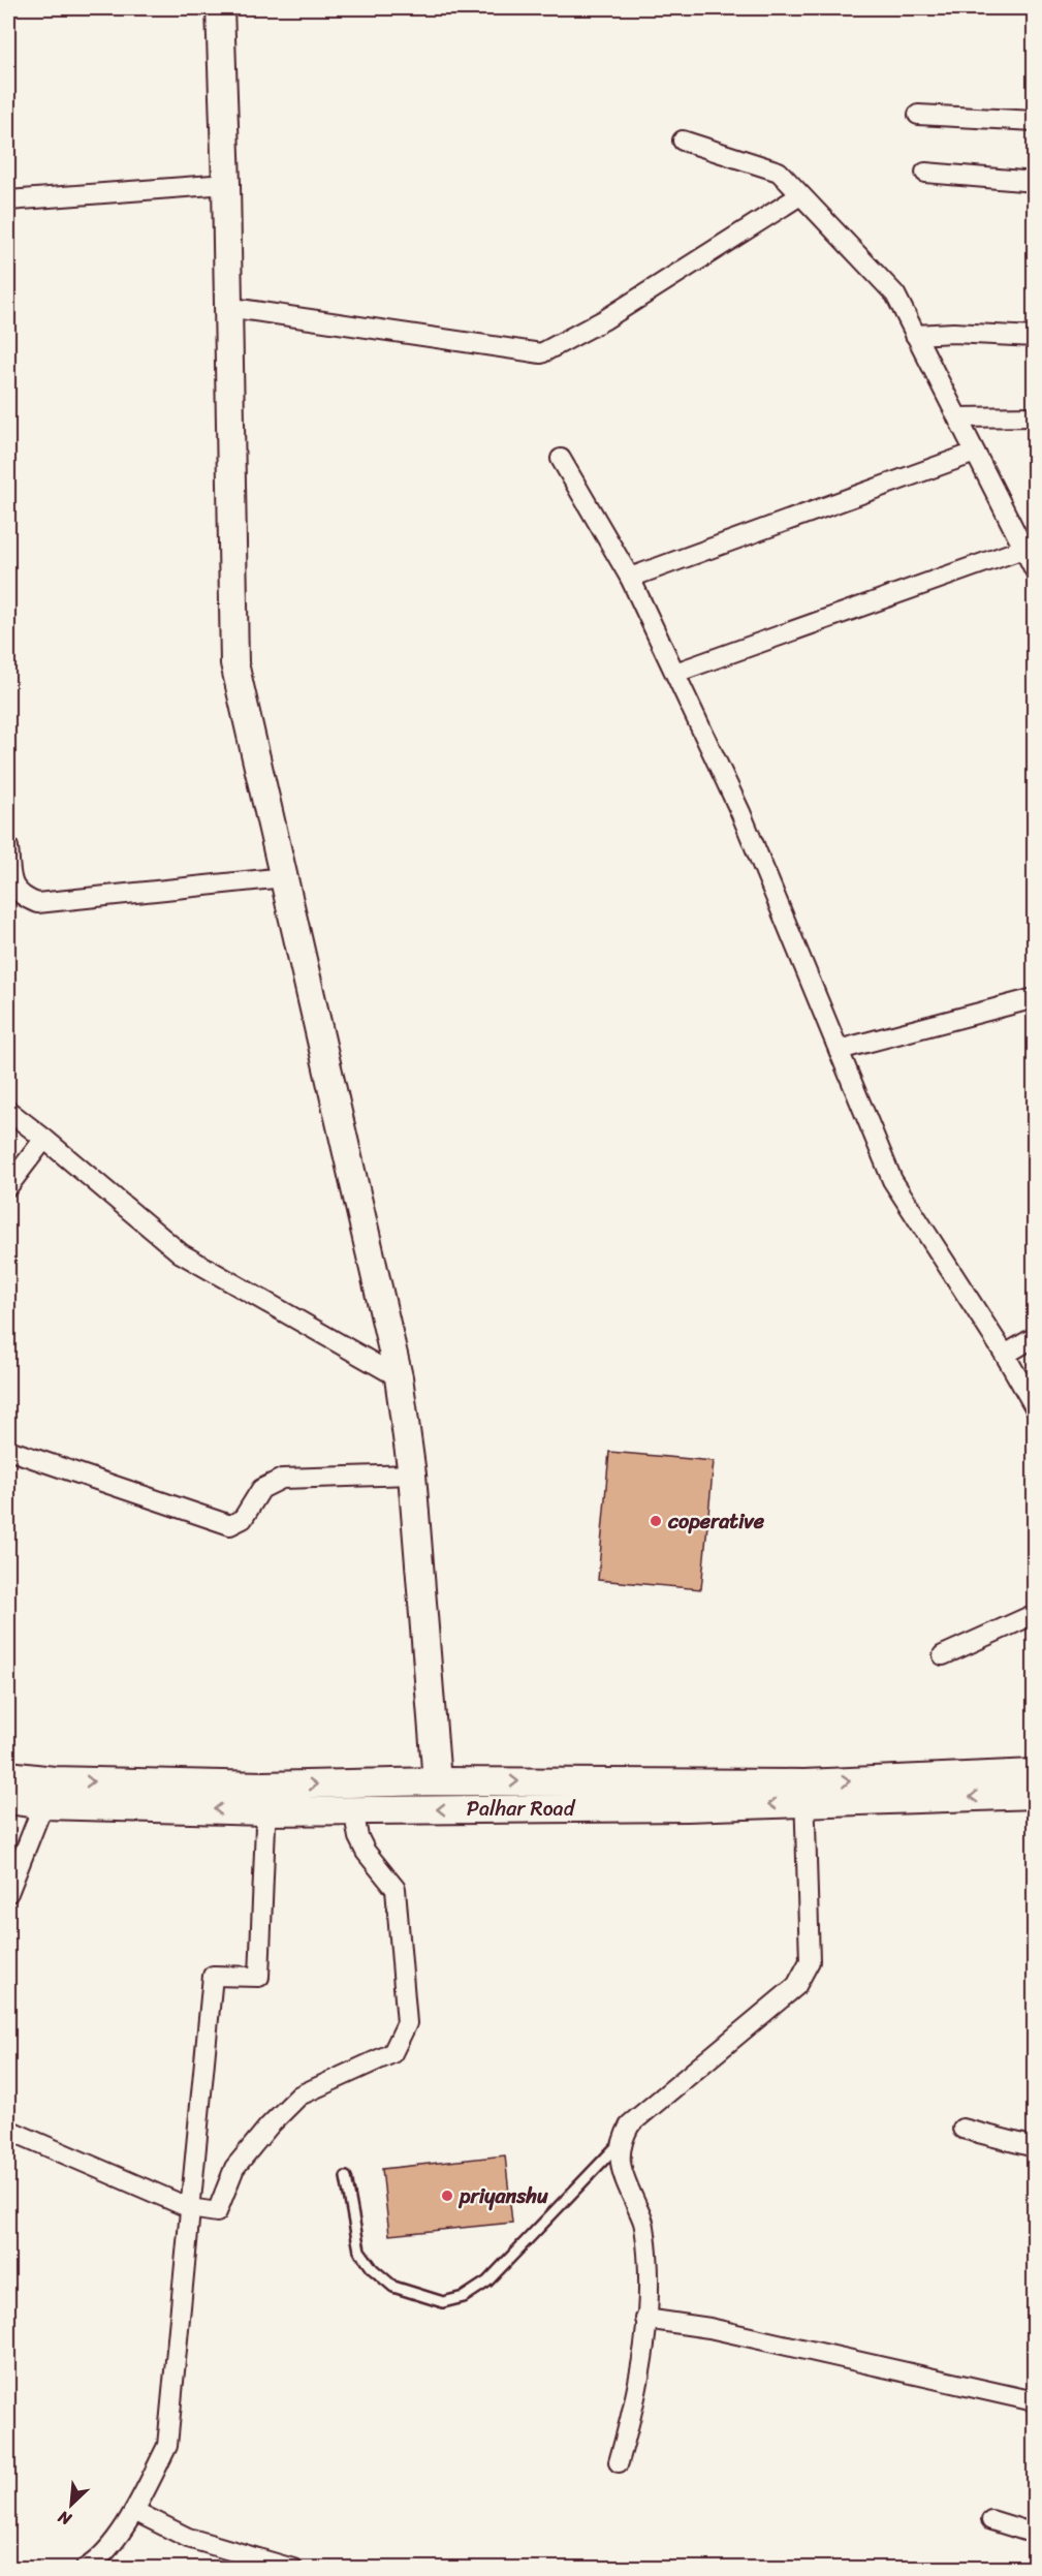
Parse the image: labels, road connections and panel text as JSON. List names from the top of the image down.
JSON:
{
  "streets": {
    "main road": ["Palhar Road"]
  },
  "places": ["coperative", "priyanshu"],
  "north": "bottom left"
}
